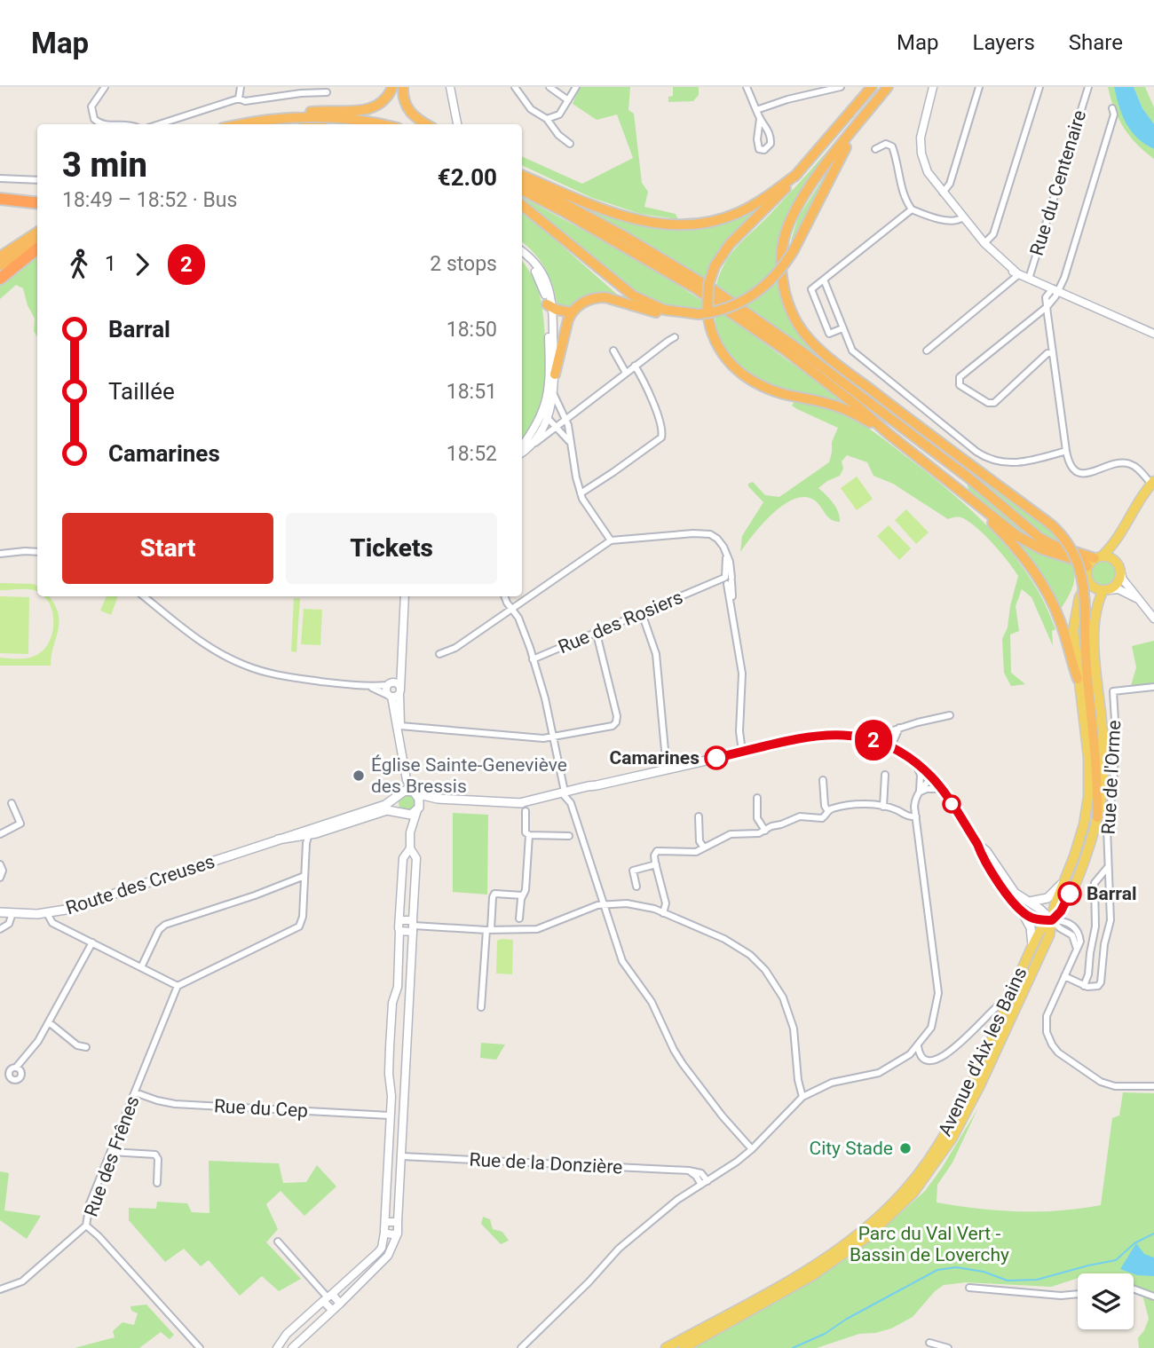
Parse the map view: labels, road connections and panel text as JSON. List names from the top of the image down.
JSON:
{
  "streets": {
    "main road": ["Route des Creuses", "Avenue d'Aix les Bains"],
    "street": [
      "Rue du Centenaire",
      "Rue des Rosiers",
      "Rue de l'Orme",
      "Rue du Cep",
      "Rue des Frênes",
      "Rue de la Donzière"
    ]
  },
  "crossings": [
    ["Rue du Cep", "Rue des Frênes"]
  ],
  "parks": ["Parc du Val Vert - Bassin de Loverchy"],
  "places": [
    "Camarines",
    "Église Sainte-Geneviève des Bressis",
    "Barral",
    "City Stade"
  ],
  "lines": ["bus line 2"],
  "page": {
    "header": "Map",
    "nav": ["Map", "Layers", "Share"],
    "on_map": "2",
    "heading": ["3 min", "18:49 – 18:52 · Bus", "€2.00"],
    "legs": ["1", "2", "2 stops"],
    "list": [
      {
        "name": "Barral",
        "value": "18:50"
      },
      {
        "name": "Taillée",
        "value": "18:51"
      },
      {
        "name": "Camarines",
        "value": "18:52"
      }
    ],
    "buttons": ["Start", "Tickets"]
  }
}
